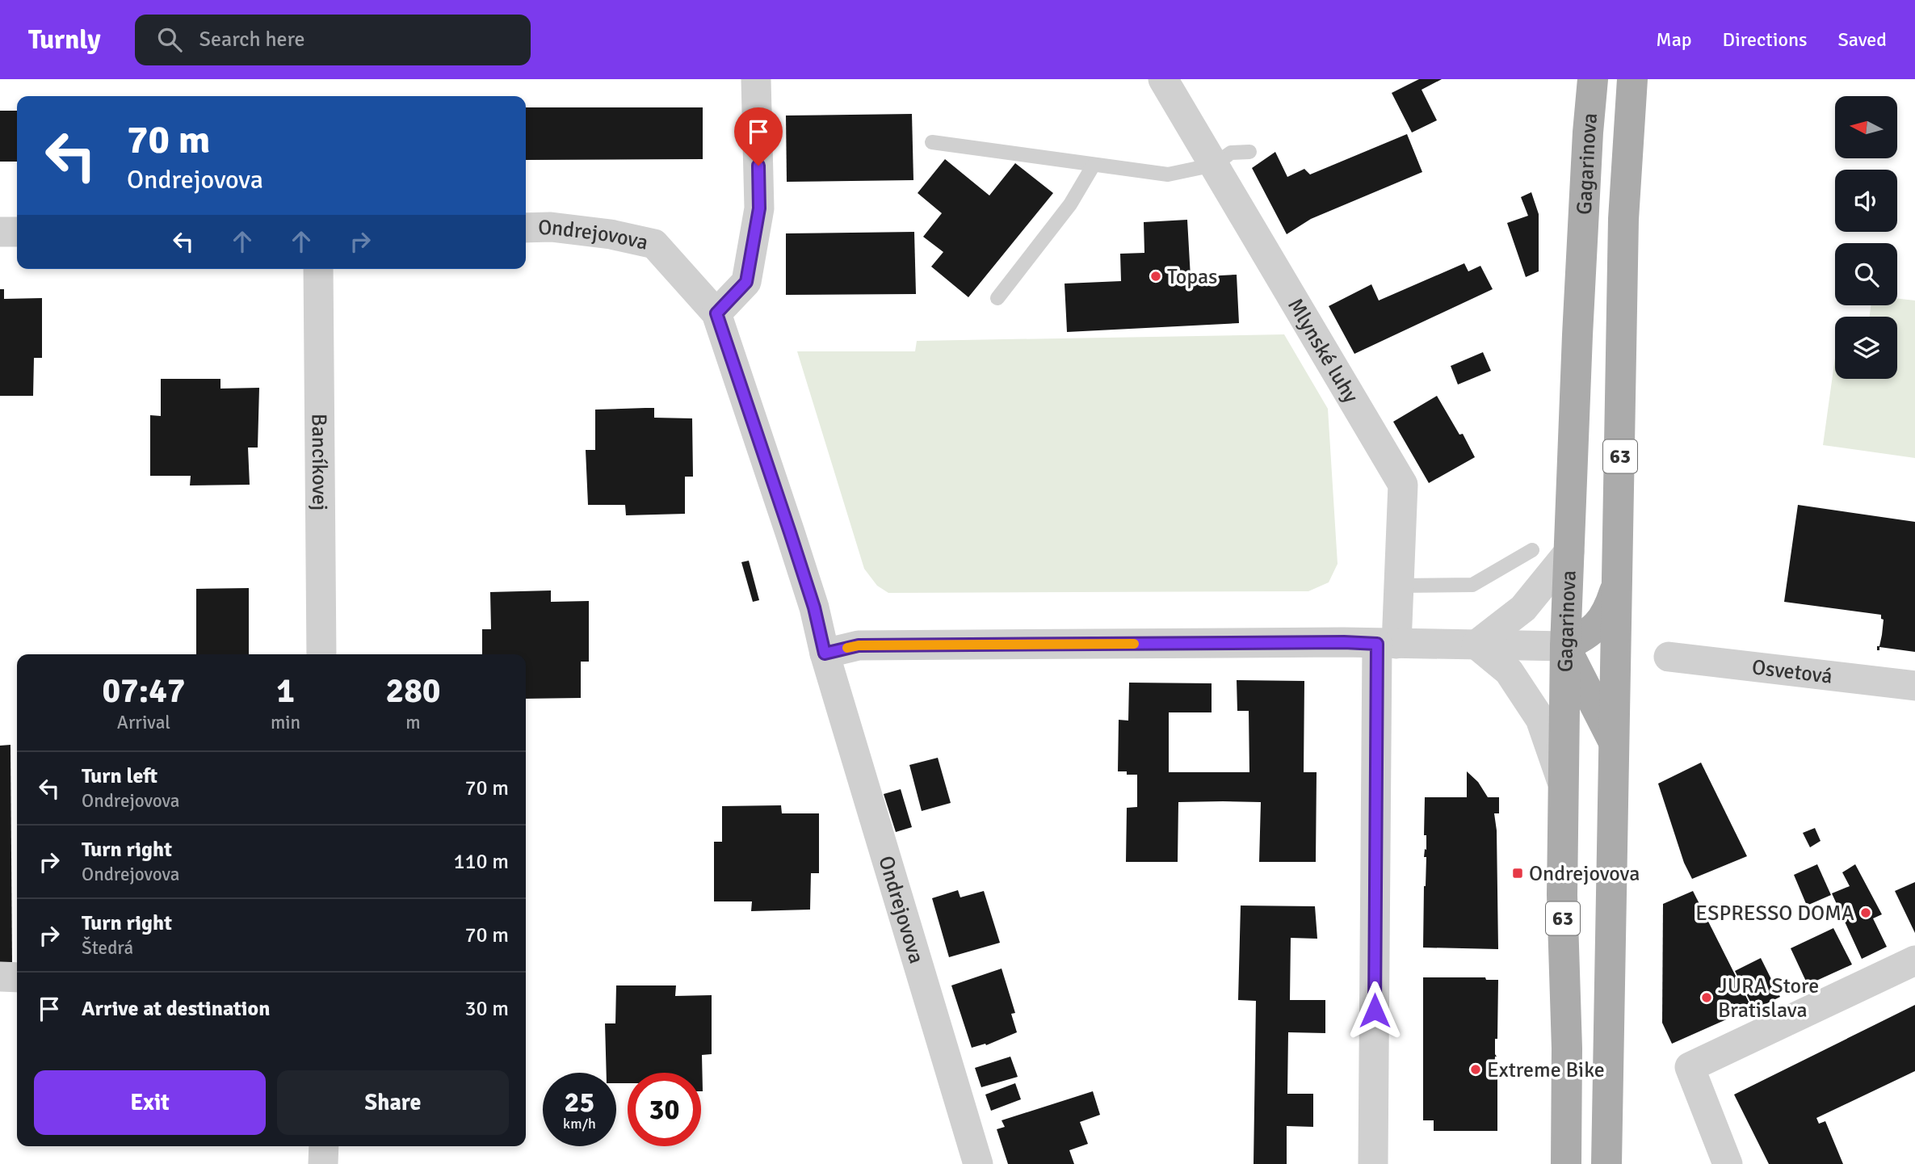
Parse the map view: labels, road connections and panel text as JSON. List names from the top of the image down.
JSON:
{
  "streets": {
    "main road": ["Gagarinova", "63"],
    "street": [
      "Ondrejovova",
      "Mlynské luhy",
      "Bancíkovej",
      "Osvetová"
    ]
  },
  "places": {
    "other": [
      "Topas",
      "ESPRESSO DOMA",
      "JURA Store Bratislava",
      "Extreme Bike"
    ],
    "transit": ["Ondrejovova"]
  },
  "north": "left",
  "page": {
    "header": "Turnly",
    "search": "Search here",
    "nav": ["Map", "Directions", "Saved"],
    "turn": ["70 m", "Ondrejovova"],
    "eta": [
      "07:47",
      "Arrival",
      "1",
      "min",
      "280",
      "m"
    ],
    "list": [
      {
        "name": "Turn left",
        "note": "Ondrejovova",
        "value": "70 m"
      },
      {
        "name": "Turn right",
        "note": "Ondrejovova",
        "value": "110 m"
      },
      {
        "name": "Turn right",
        "note": "Štedrá",
        "value": "70 m"
      },
      {
        "name": "Arrive at destination",
        "value": "30 m"
      }
    ],
    "buttons": ["Exit", "Share"],
    "speed": "25 km/h",
    "limit": "30"
  }
}
